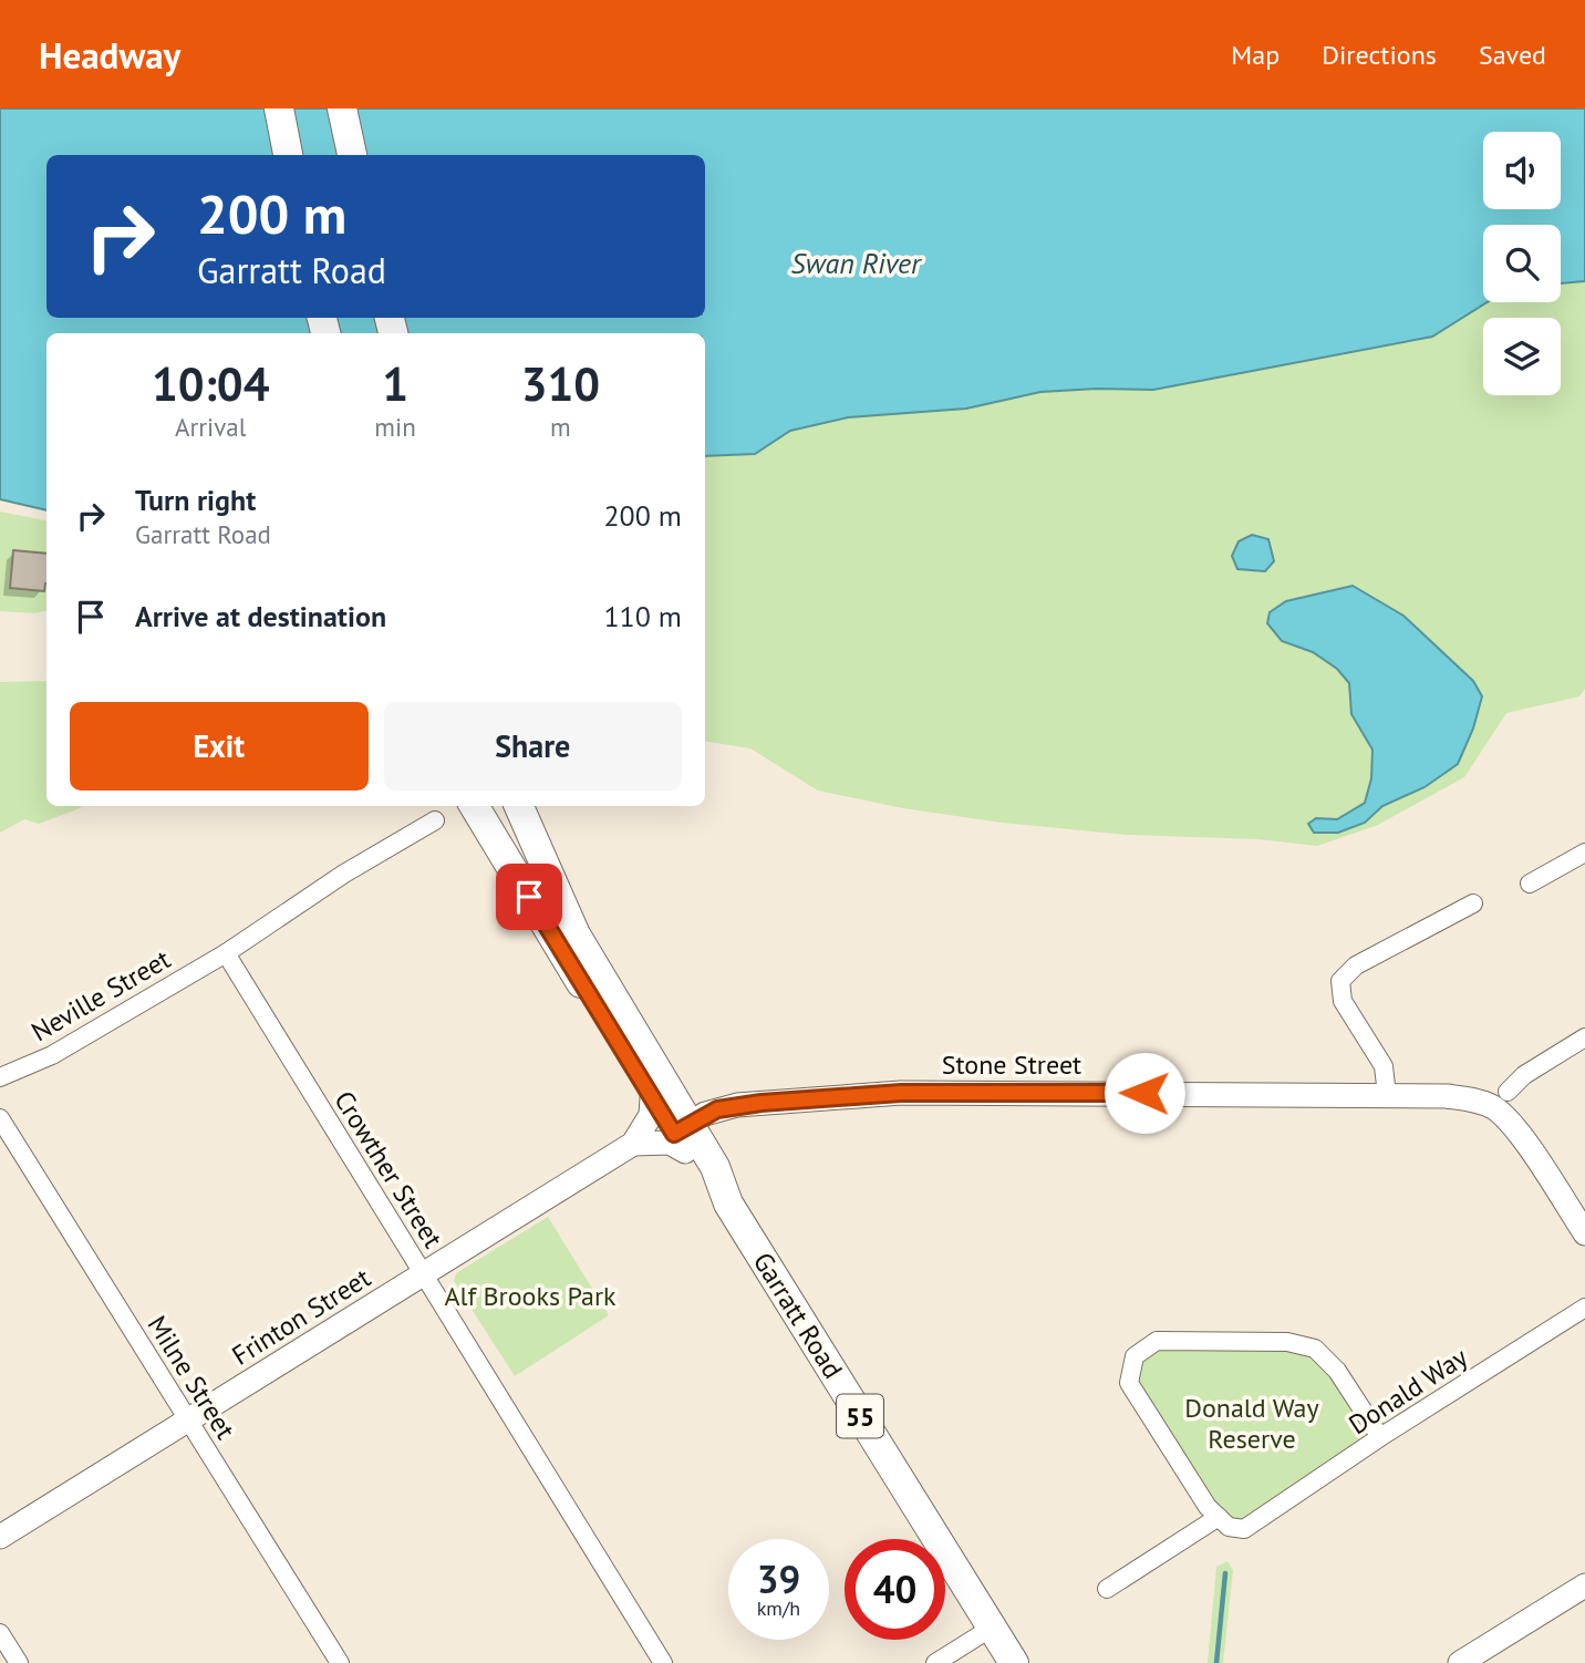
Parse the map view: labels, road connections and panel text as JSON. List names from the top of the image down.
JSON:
{
  "streets": {
    "main road": ["Garratt Road", "55"],
    "street": [
      "Neville Street",
      "Stone Street",
      "Crowther Street",
      "Frinton Street",
      "Milne Street",
      "Donald Way"
    ]
  },
  "crossings": [
    ["Neville Street", "Crowther Street"],
    ["Stone Street", "Garratt Road"],
    ["Crowther Street", "Frinton Street"],
    ["Garratt Road", "Frinton Street"],
    ["Frinton Street", "Milne Street"]
  ],
  "water": ["Swan River"],
  "parks": ["Alf Brooks Park", "Donald Way Reserve"],
  "page": {
    "header": "Headway",
    "nav": ["Map", "Directions", "Saved"],
    "turn": ["200 m", "Garratt Road"],
    "eta": [
      "10:04",
      "Arrival",
      "1",
      "min",
      "310",
      "m"
    ],
    "list": [
      {
        "name": "Turn right",
        "note": "Garratt Road",
        "value": "200 m"
      },
      {
        "name": "Arrive at destination",
        "value": "110 m"
      }
    ],
    "buttons": ["Exit", "Share"],
    "speed": "39 km/h",
    "limit": "40"
  }
}
